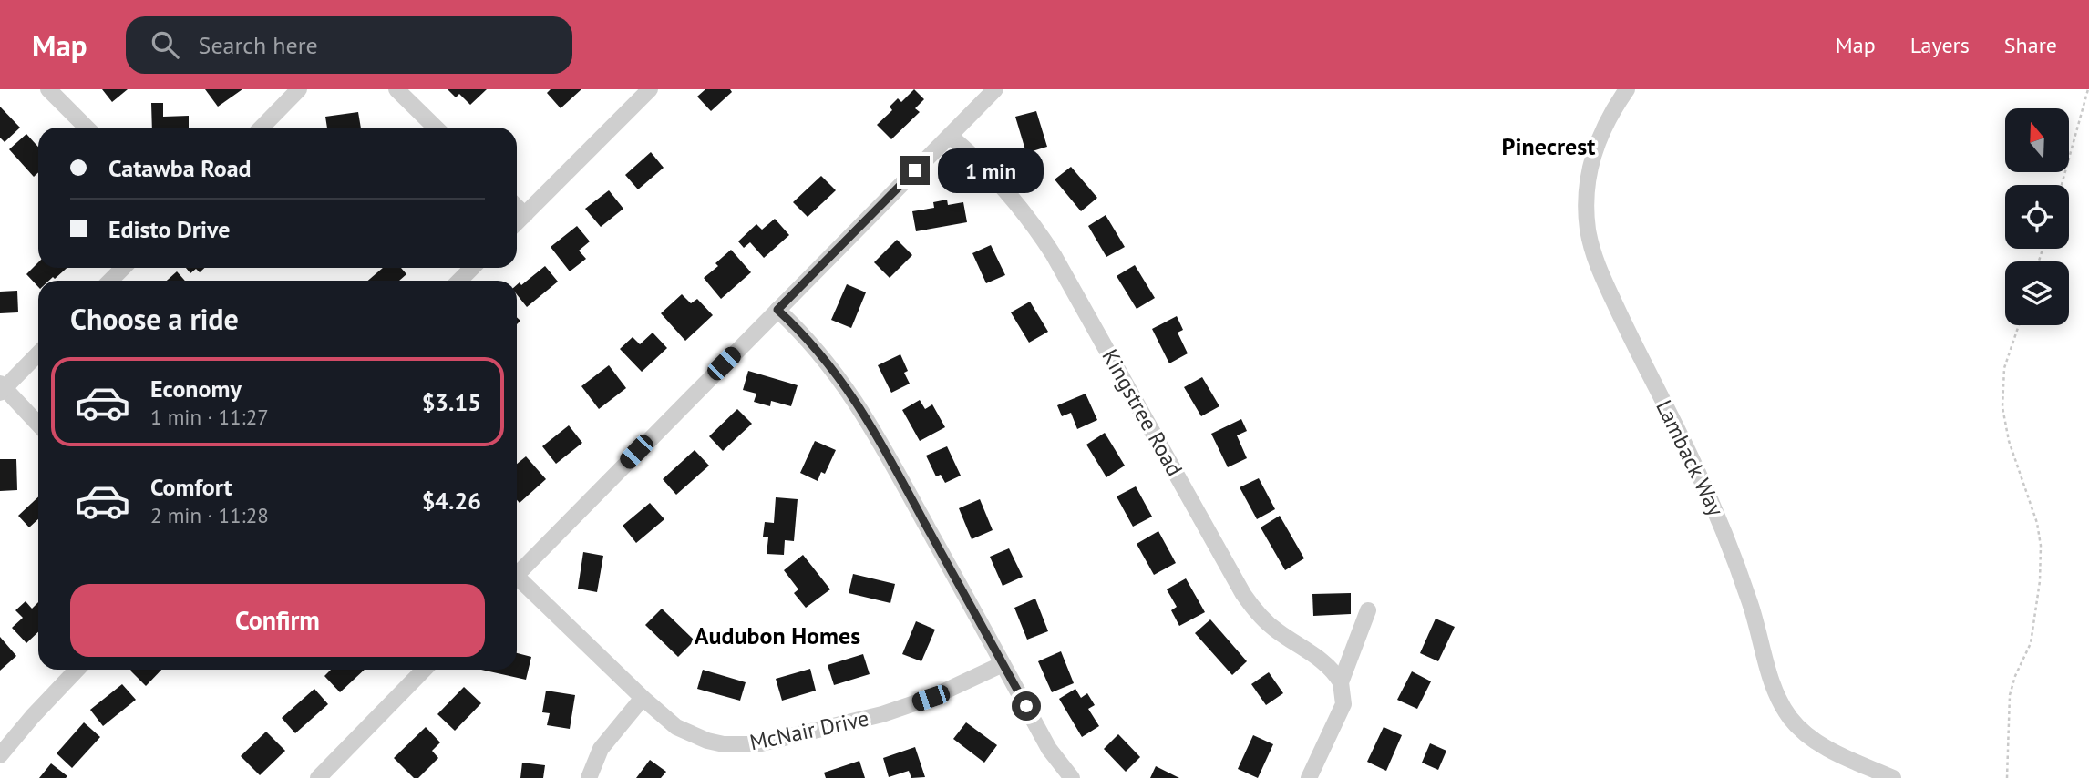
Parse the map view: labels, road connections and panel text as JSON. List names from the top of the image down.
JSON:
{
  "streets": {
    "street": ["Kingstree Road", "Lamback Way", "McNair Drive"]
  },
  "districts": ["Pinecrest", "Audubon Homes"],
  "north": "top",
  "page": {
    "header": "Map",
    "search": "Search here",
    "nav": ["Map", "Layers", "Share"],
    "banner": ["Catawba Road", "Edisto Drive"],
    "bubble": "1 min",
    "heading": "Choose a ride",
    "list": [
      {
        "name": "Economy",
        "note": "1 min · 11:27",
        "value": "$3.15"
      },
      {
        "name": "Comfort",
        "note": "2 min · 11:28",
        "value": "$4.26"
      }
    ],
    "buttons": "Confirm"
  }
}
